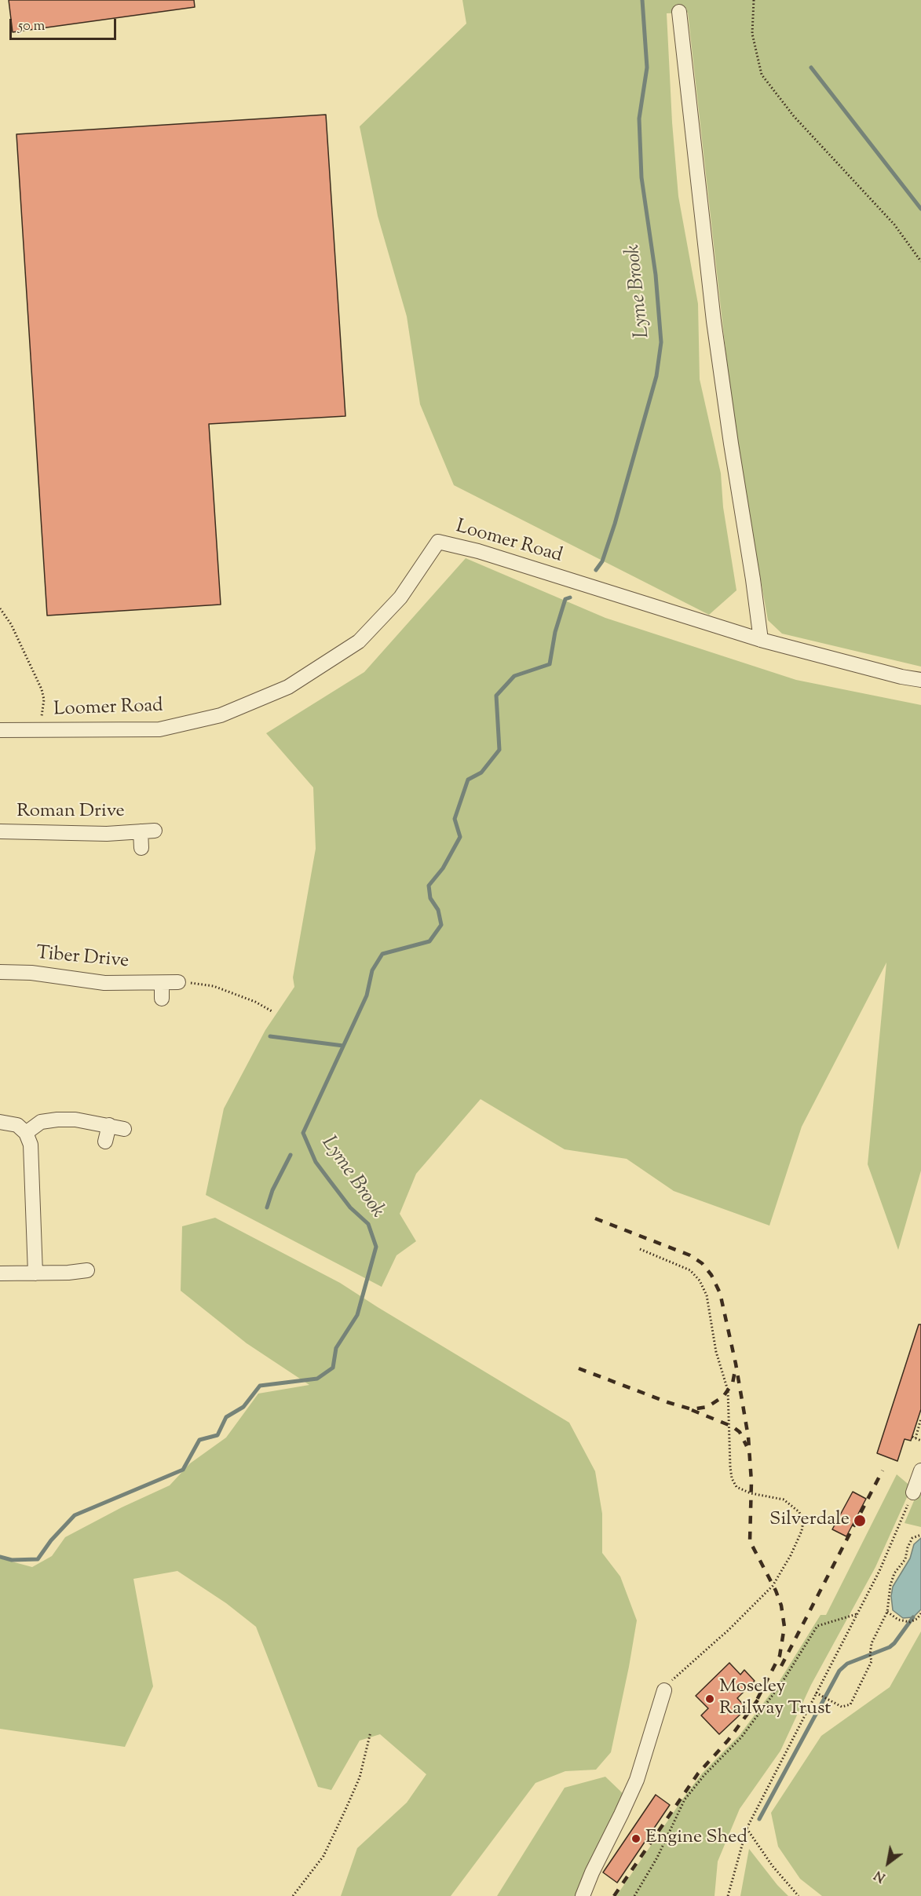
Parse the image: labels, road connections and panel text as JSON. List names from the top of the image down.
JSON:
{
  "streets": {
    "street": ["Loomer Road", "Roman Drive", "Tiber Drive"]
  },
  "water": ["Lyme Brook"],
  "places": ["Silverdale", "Moseley Railway Trust", "Engine Shed"],
  "scale_bar": "50 m",
  "north": "bottom left"
}
